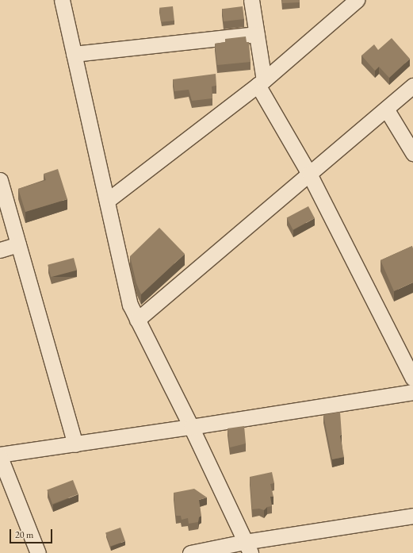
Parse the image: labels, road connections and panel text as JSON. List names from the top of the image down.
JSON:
{
  "scale_bar": "20 m"
}
